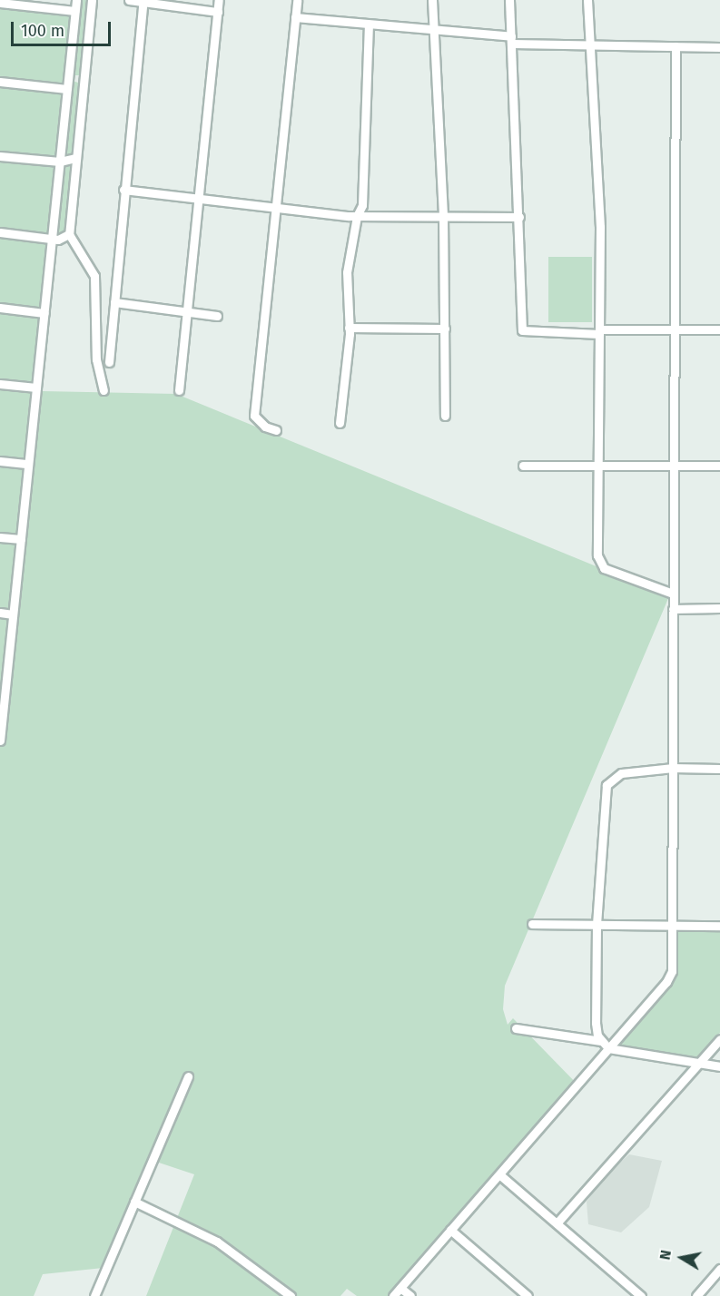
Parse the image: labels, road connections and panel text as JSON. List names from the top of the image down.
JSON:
{
  "scale_bar": "100 m",
  "north": "left"
}
